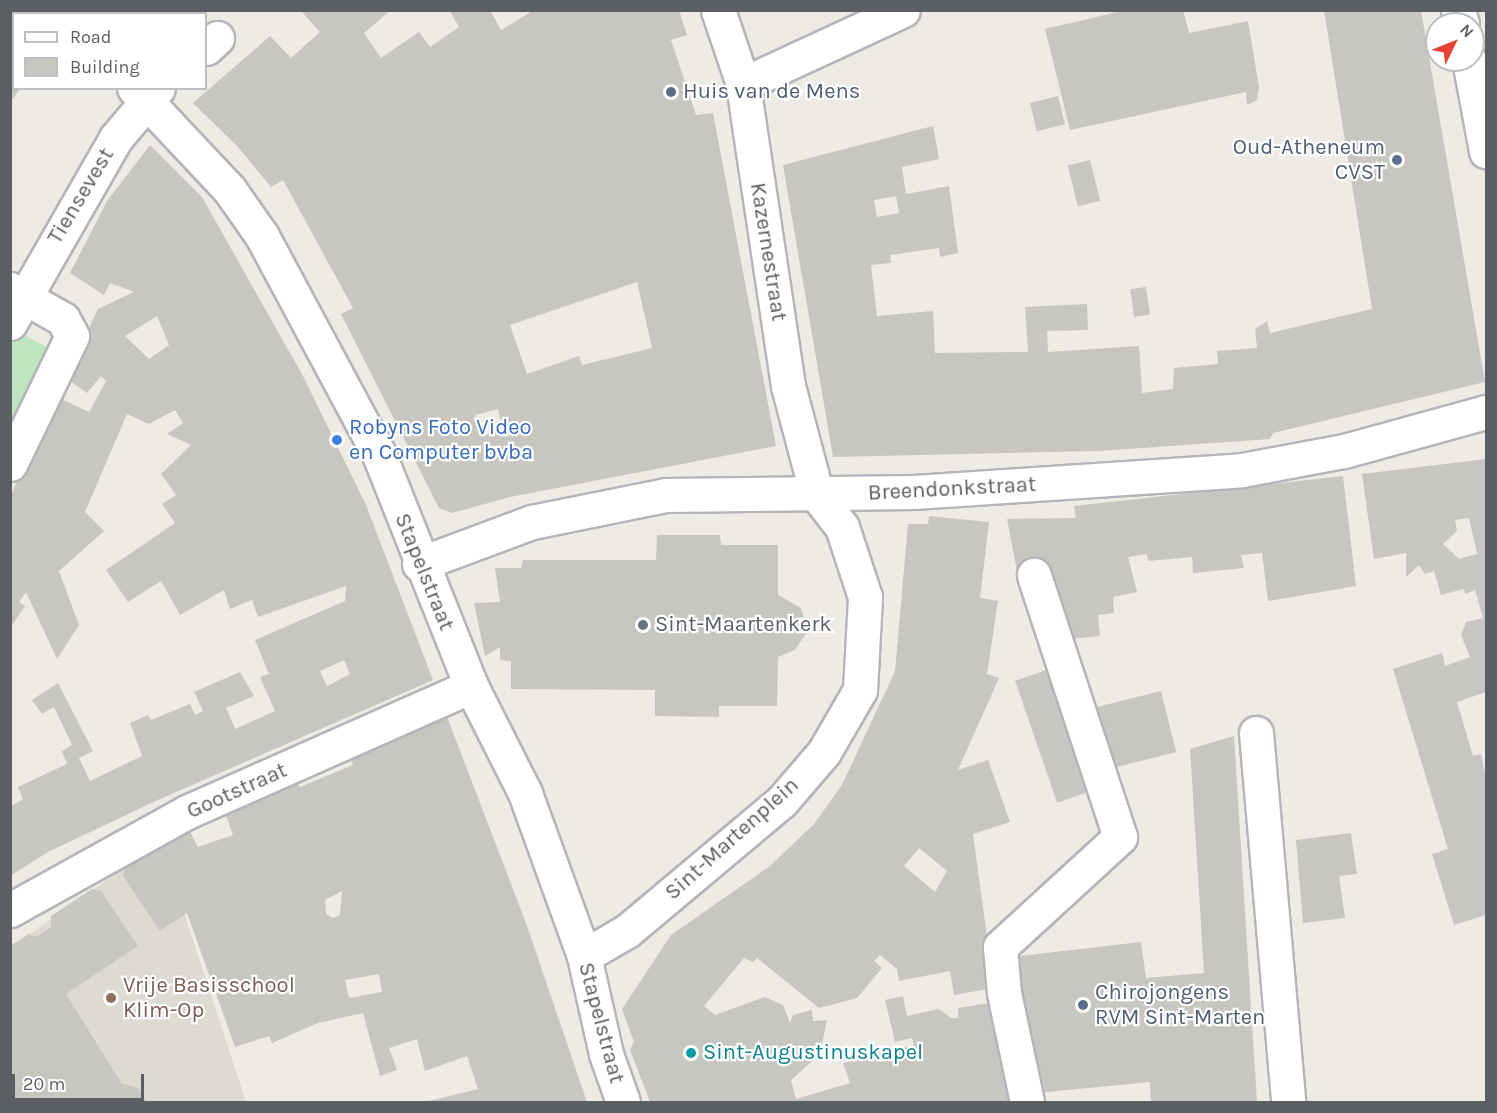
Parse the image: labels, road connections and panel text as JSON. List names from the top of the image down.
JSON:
{
  "streets": {
    "street": [
      "Tiensevest",
      "Kazernestraat",
      "Breendonkstraat",
      "Stapelstraat",
      "Gootstraat",
      "Sint-Martenplein"
    ]
  },
  "crossings": [
    ["Tiensevest", "Stapelstraat"],
    ["Kazernestraat", "Breendonkstraat"],
    ["Kazernestraat", "Sint-Martenplein"],
    ["Breendonkstraat", "Stapelstraat"],
    ["Breendonkstraat", "Sint-Martenplein"],
    ["Stapelstraat", "Gootstraat"],
    ["Stapelstraat", "Sint-Martenplein"]
  ],
  "places": [
    "Huis van de Mens",
    "Oud-Atheneum CVST",
    "Robyns Foto Video en Computer bvba",
    "Sint-Maartenkerk",
    "Vrije Basisschool Klim-Op",
    "Chirojongens RVM Sint-Marten",
    "Sint-Augustinuskapel"
  ],
  "legend": ["Road", "Building"],
  "scale_bar": "20 m",
  "north": "top right"
}
